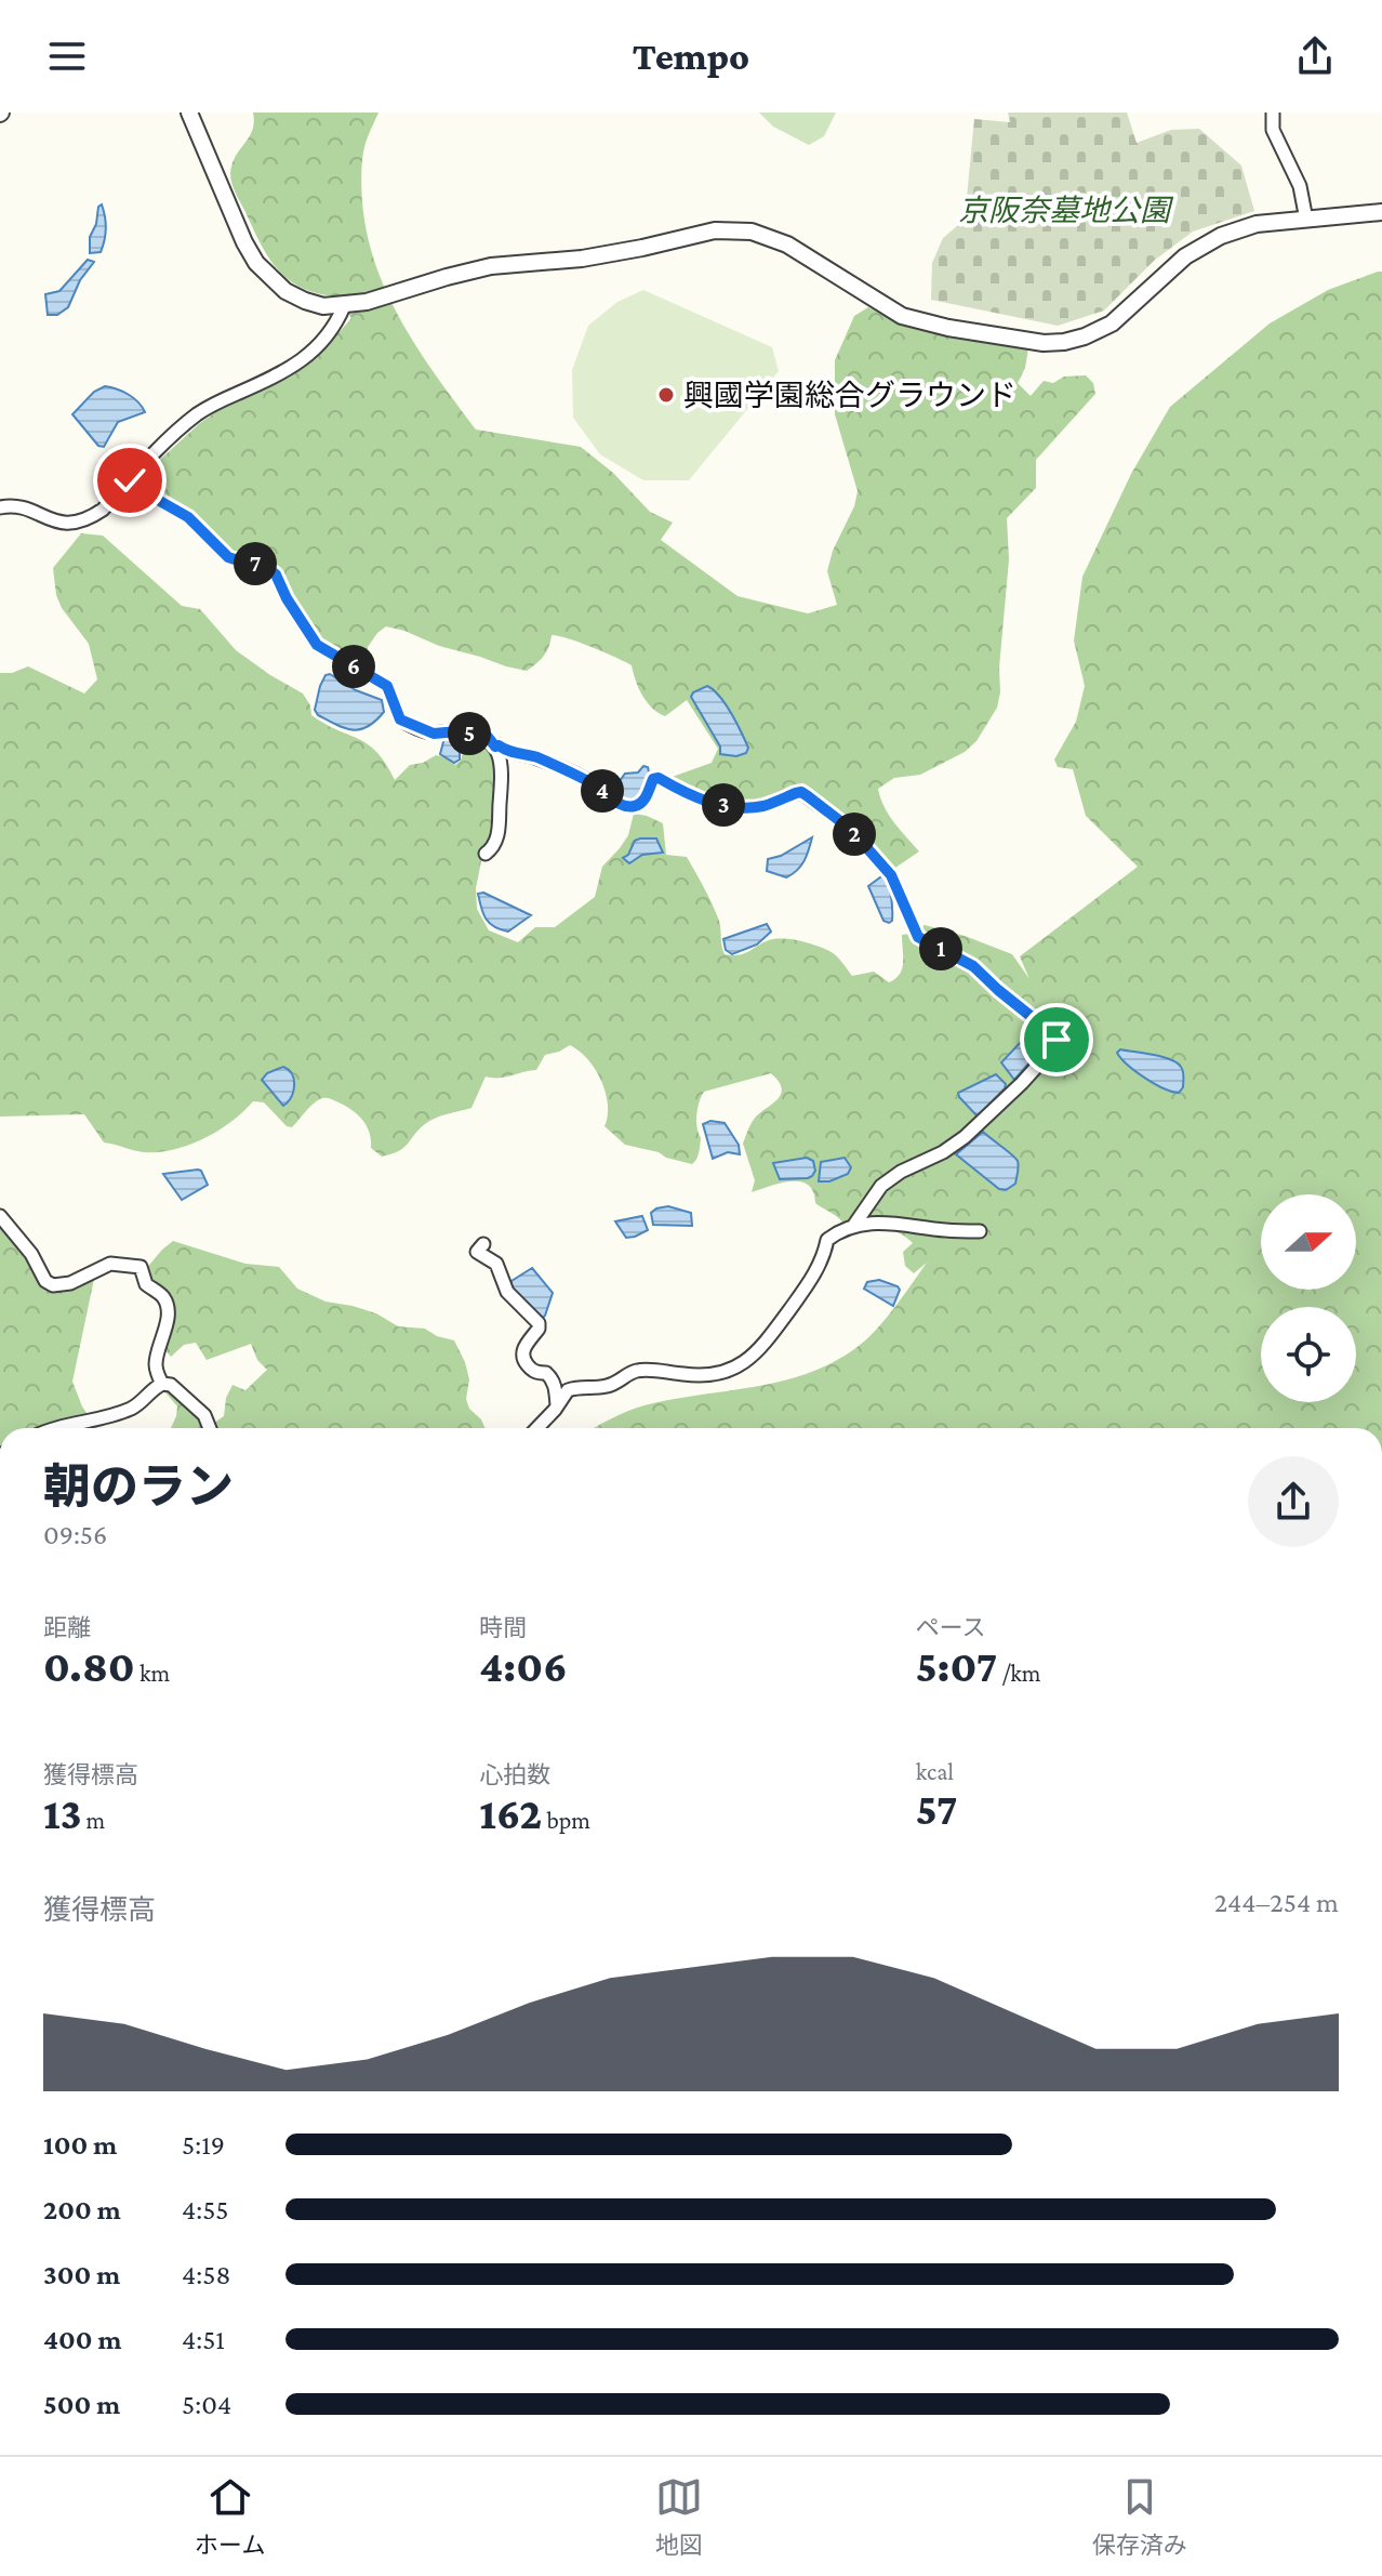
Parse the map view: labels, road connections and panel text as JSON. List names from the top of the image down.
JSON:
{
  "parks": ["京阪奈墓地公園"],
  "places": ["興國学園総合グラウンド"],
  "north": "right",
  "page": {
    "header": "Tempo",
    "pins": [
      "7",
      "6",
      "5",
      "4",
      "3",
      "2",
      "1"
    ],
    "heading": ["朝のラン", "09:56"],
    "stats": [
      ["距離", "0.80 km"],
      ["時間", "4:06"],
      ["ペース", "5:07 /km"],
      ["獲得標高", "13 m"],
      ["心拍数", "162 bpm"],
      ["kcal", "57"]
    ],
    "chart": ["獲得標高", "244–254 m"],
    "list": [
      {
        "name": "100 m",
        "note": "5:19"
      },
      {
        "name": "200 m",
        "note": "4:55"
      },
      {
        "name": "300 m",
        "note": "4:58"
      },
      {
        "name": "400 m",
        "note": "4:51"
      },
      {
        "name": "500 m",
        "note": "5:04"
      }
    ],
    "tabs": ["ホーム", "地図", "保存済み"]
  }
}
